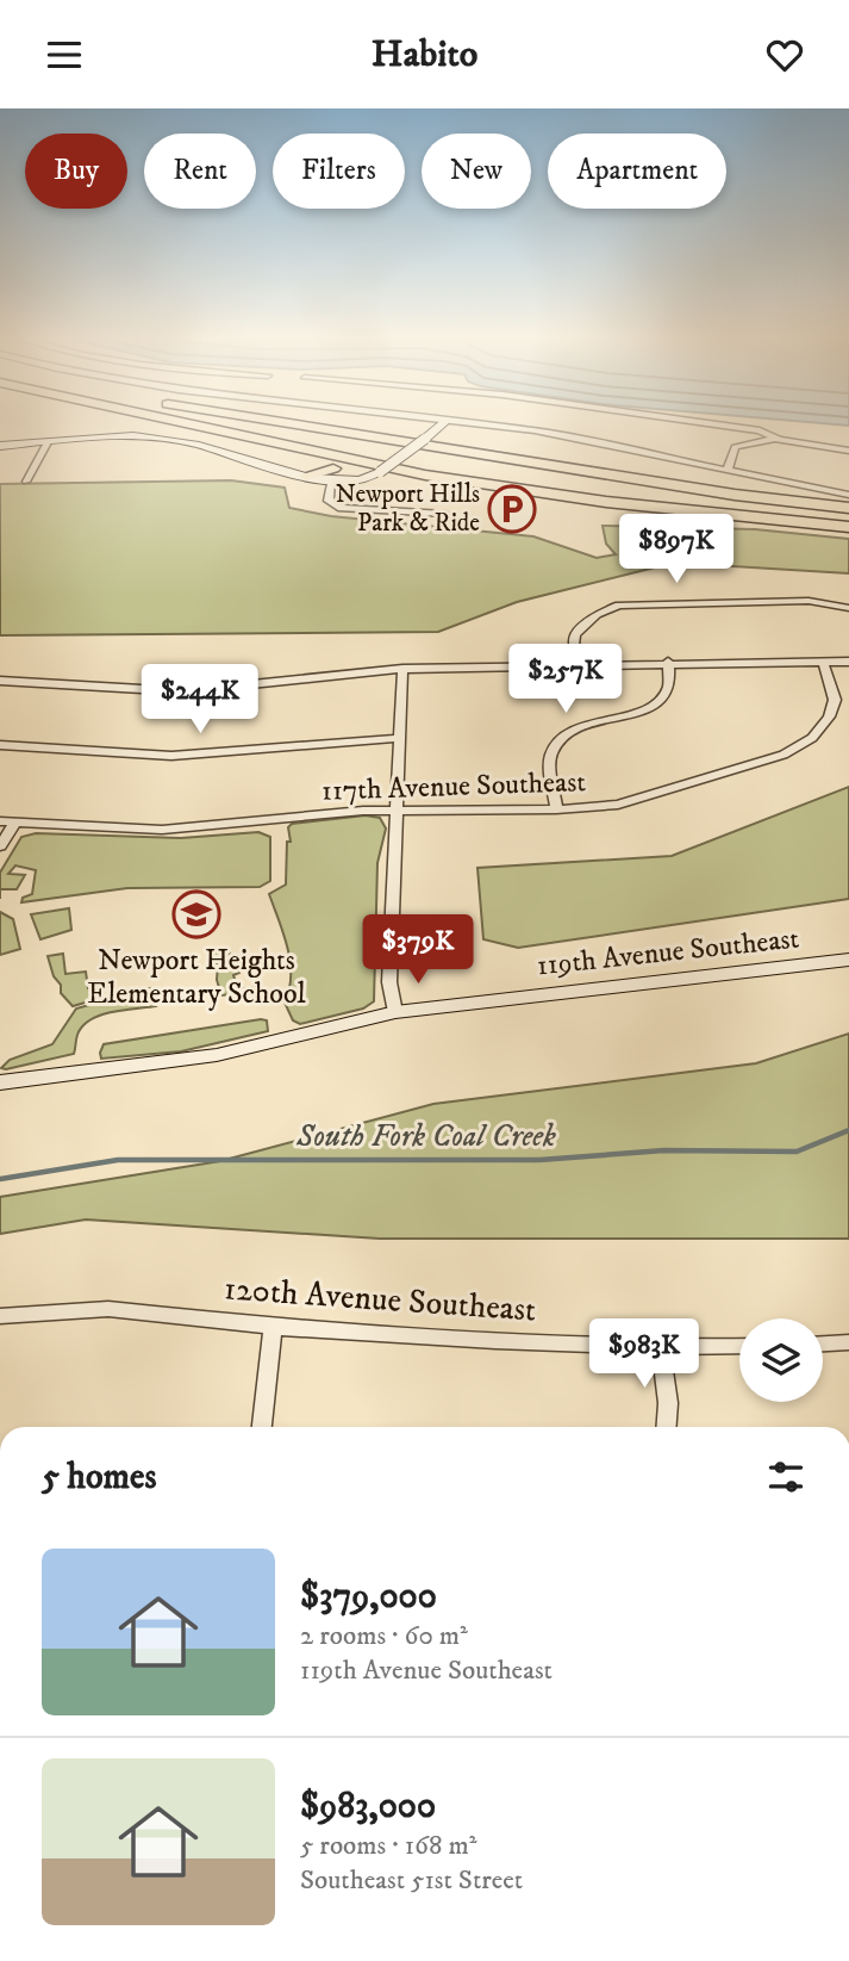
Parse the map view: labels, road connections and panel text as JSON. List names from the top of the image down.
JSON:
{
  "streets": {
    "street": ["117th Avenue Southeast", "119th Avenue Southeast", "120th Avenue Southeast"]
  },
  "water": ["South Fork Coal Creek"],
  "places": {
    "parking": ["Newport Hills Park & Ride"],
    "school or university": ["Newport Heights Elementary School"]
  },
  "page": {
    "header": "Habito",
    "chip": [
      "Buy",
      "Rent",
      "Filters",
      "New",
      "Apartment"
    ],
    "price": [
      "$897K",
      "$257K",
      "$244K",
      "$379K",
      "$983K"
    ],
    "heading": "5 homes",
    "list": [
      {
        "name": "$379,000",
        "note": "2 rooms · 60 m² · 119th Avenue Southeast"
      },
      {
        "name": "$983,000",
        "note": "5 rooms · 168 m² · Southeast 51st Street"
      }
    ]
  }
}
